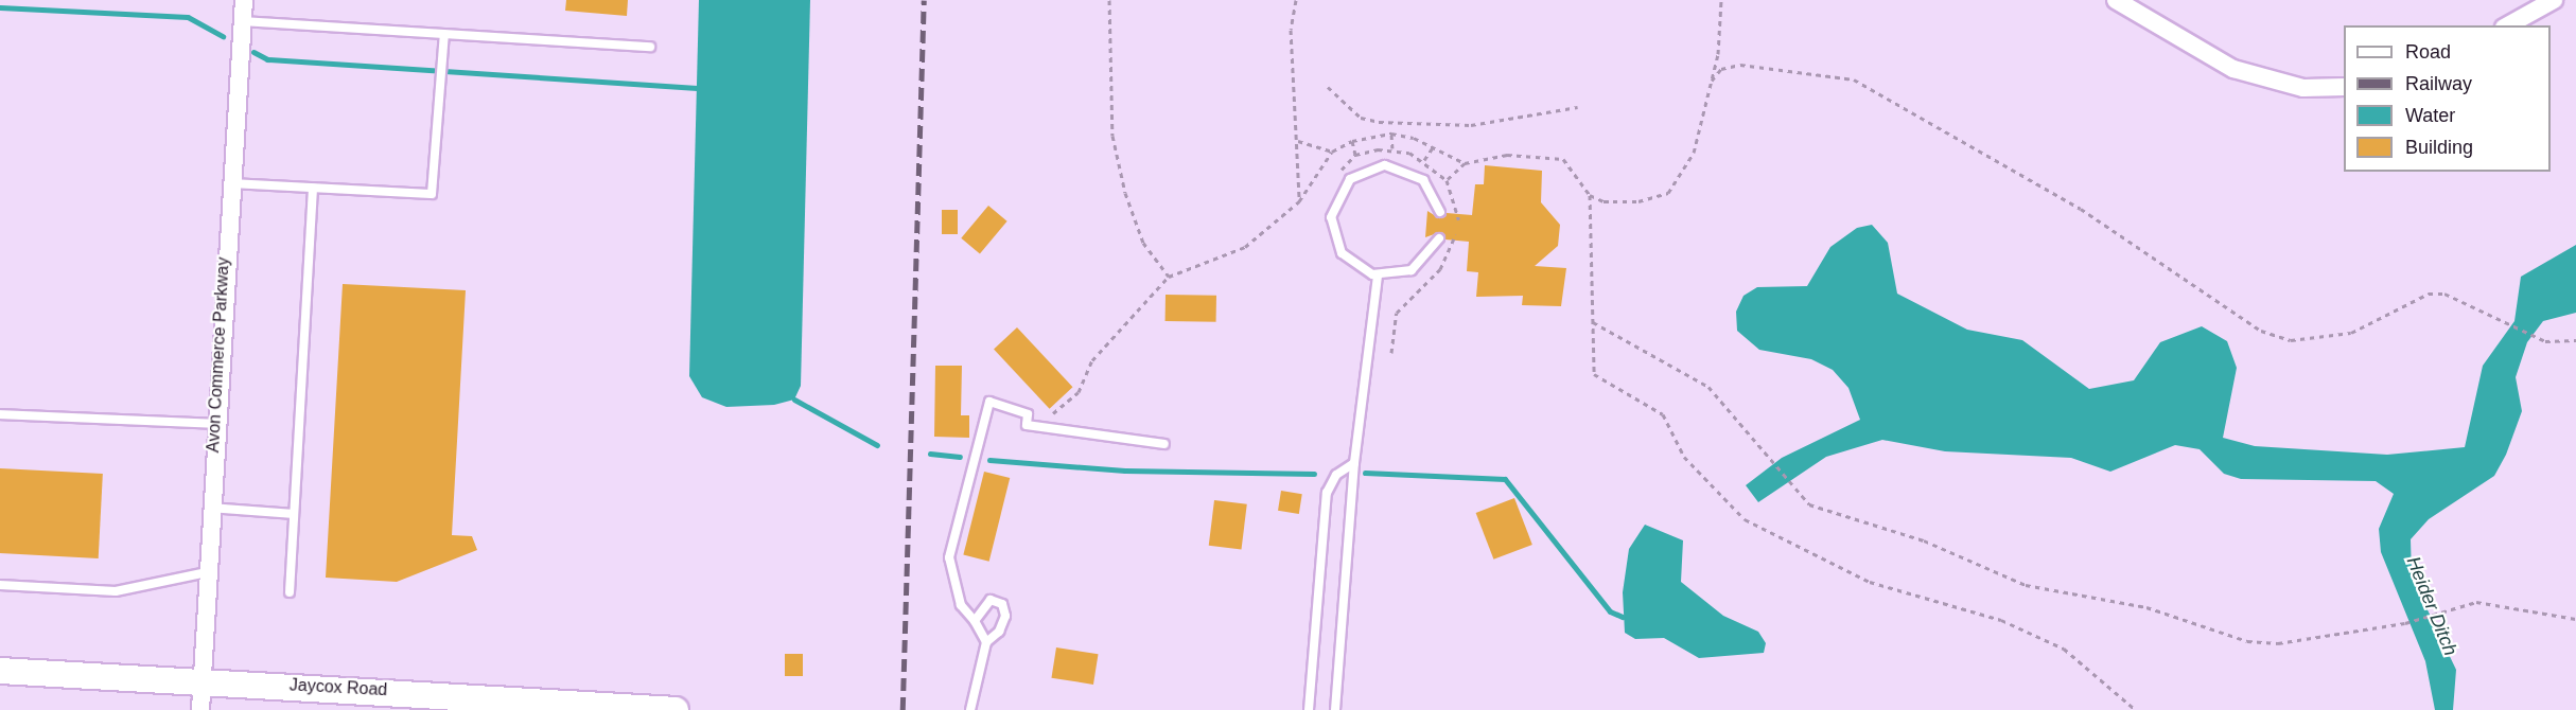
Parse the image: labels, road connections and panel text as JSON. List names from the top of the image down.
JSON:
{
  "streets": {
    "street": ["Avon Commerce Parkway", "Jaycox Road"]
  },
  "crossings": [
    ["Avon Commerce Parkway", "Jaycox Road"]
  ],
  "water": ["Heider Ditch"],
  "legend": [
    "Road",
    "Railway",
    "Water",
    "Building"
  ]
}
